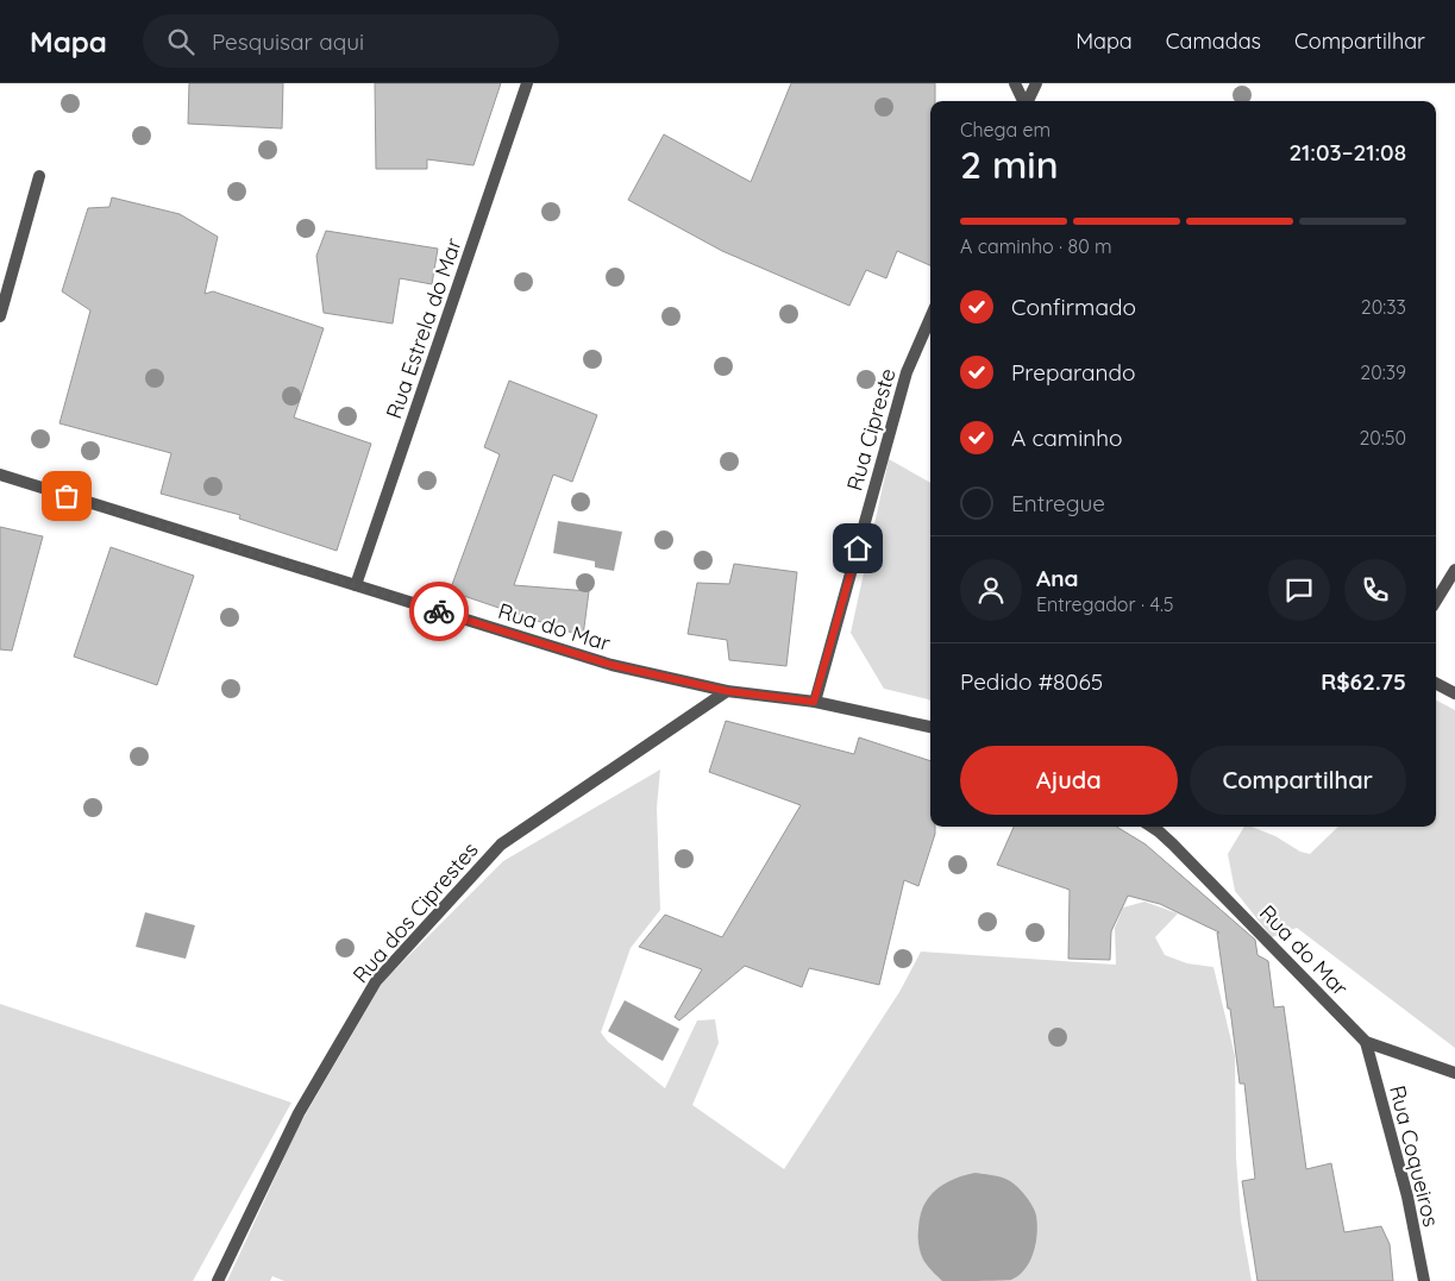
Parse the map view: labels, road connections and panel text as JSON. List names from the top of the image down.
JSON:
{
  "streets": {
    "street": [
      "Rua Estrela do Mar",
      "Rua Cipreste",
      "Rua do Mar",
      "Rua dos Ciprestes",
      "Rua Coqueiros"
    ]
  },
  "crossings": [
    ["Rua Estrela do Mar", "Rua do Mar"],
    ["Rua Cipreste", "Rua do Mar"],
    ["Rua do Mar", "Rua dos Ciprestes"],
    ["Rua do Mar", "Rua Coqueiros"]
  ],
  "page": {
    "header": "Mapa",
    "search": "Pesquisar aqui",
    "nav": ["Mapa", "Camadas", "Compartilhar"],
    "heading": ["2 min", "Chega em", "21:03–21:08"],
    "panel": [
      "Ana",
      "Entregador · 4.5",
      "Pedido #8065",
      "R$62.75"
    ],
    "bar": "A caminho · 80 m",
    "list": [
      ["Confirmado", "20:33"],
      ["Preparando", "20:39"],
      ["A caminho", "20:50"],
      "Entregue"
    ],
    "buttons": ["Ajuda", "Compartilhar"]
  }
}
